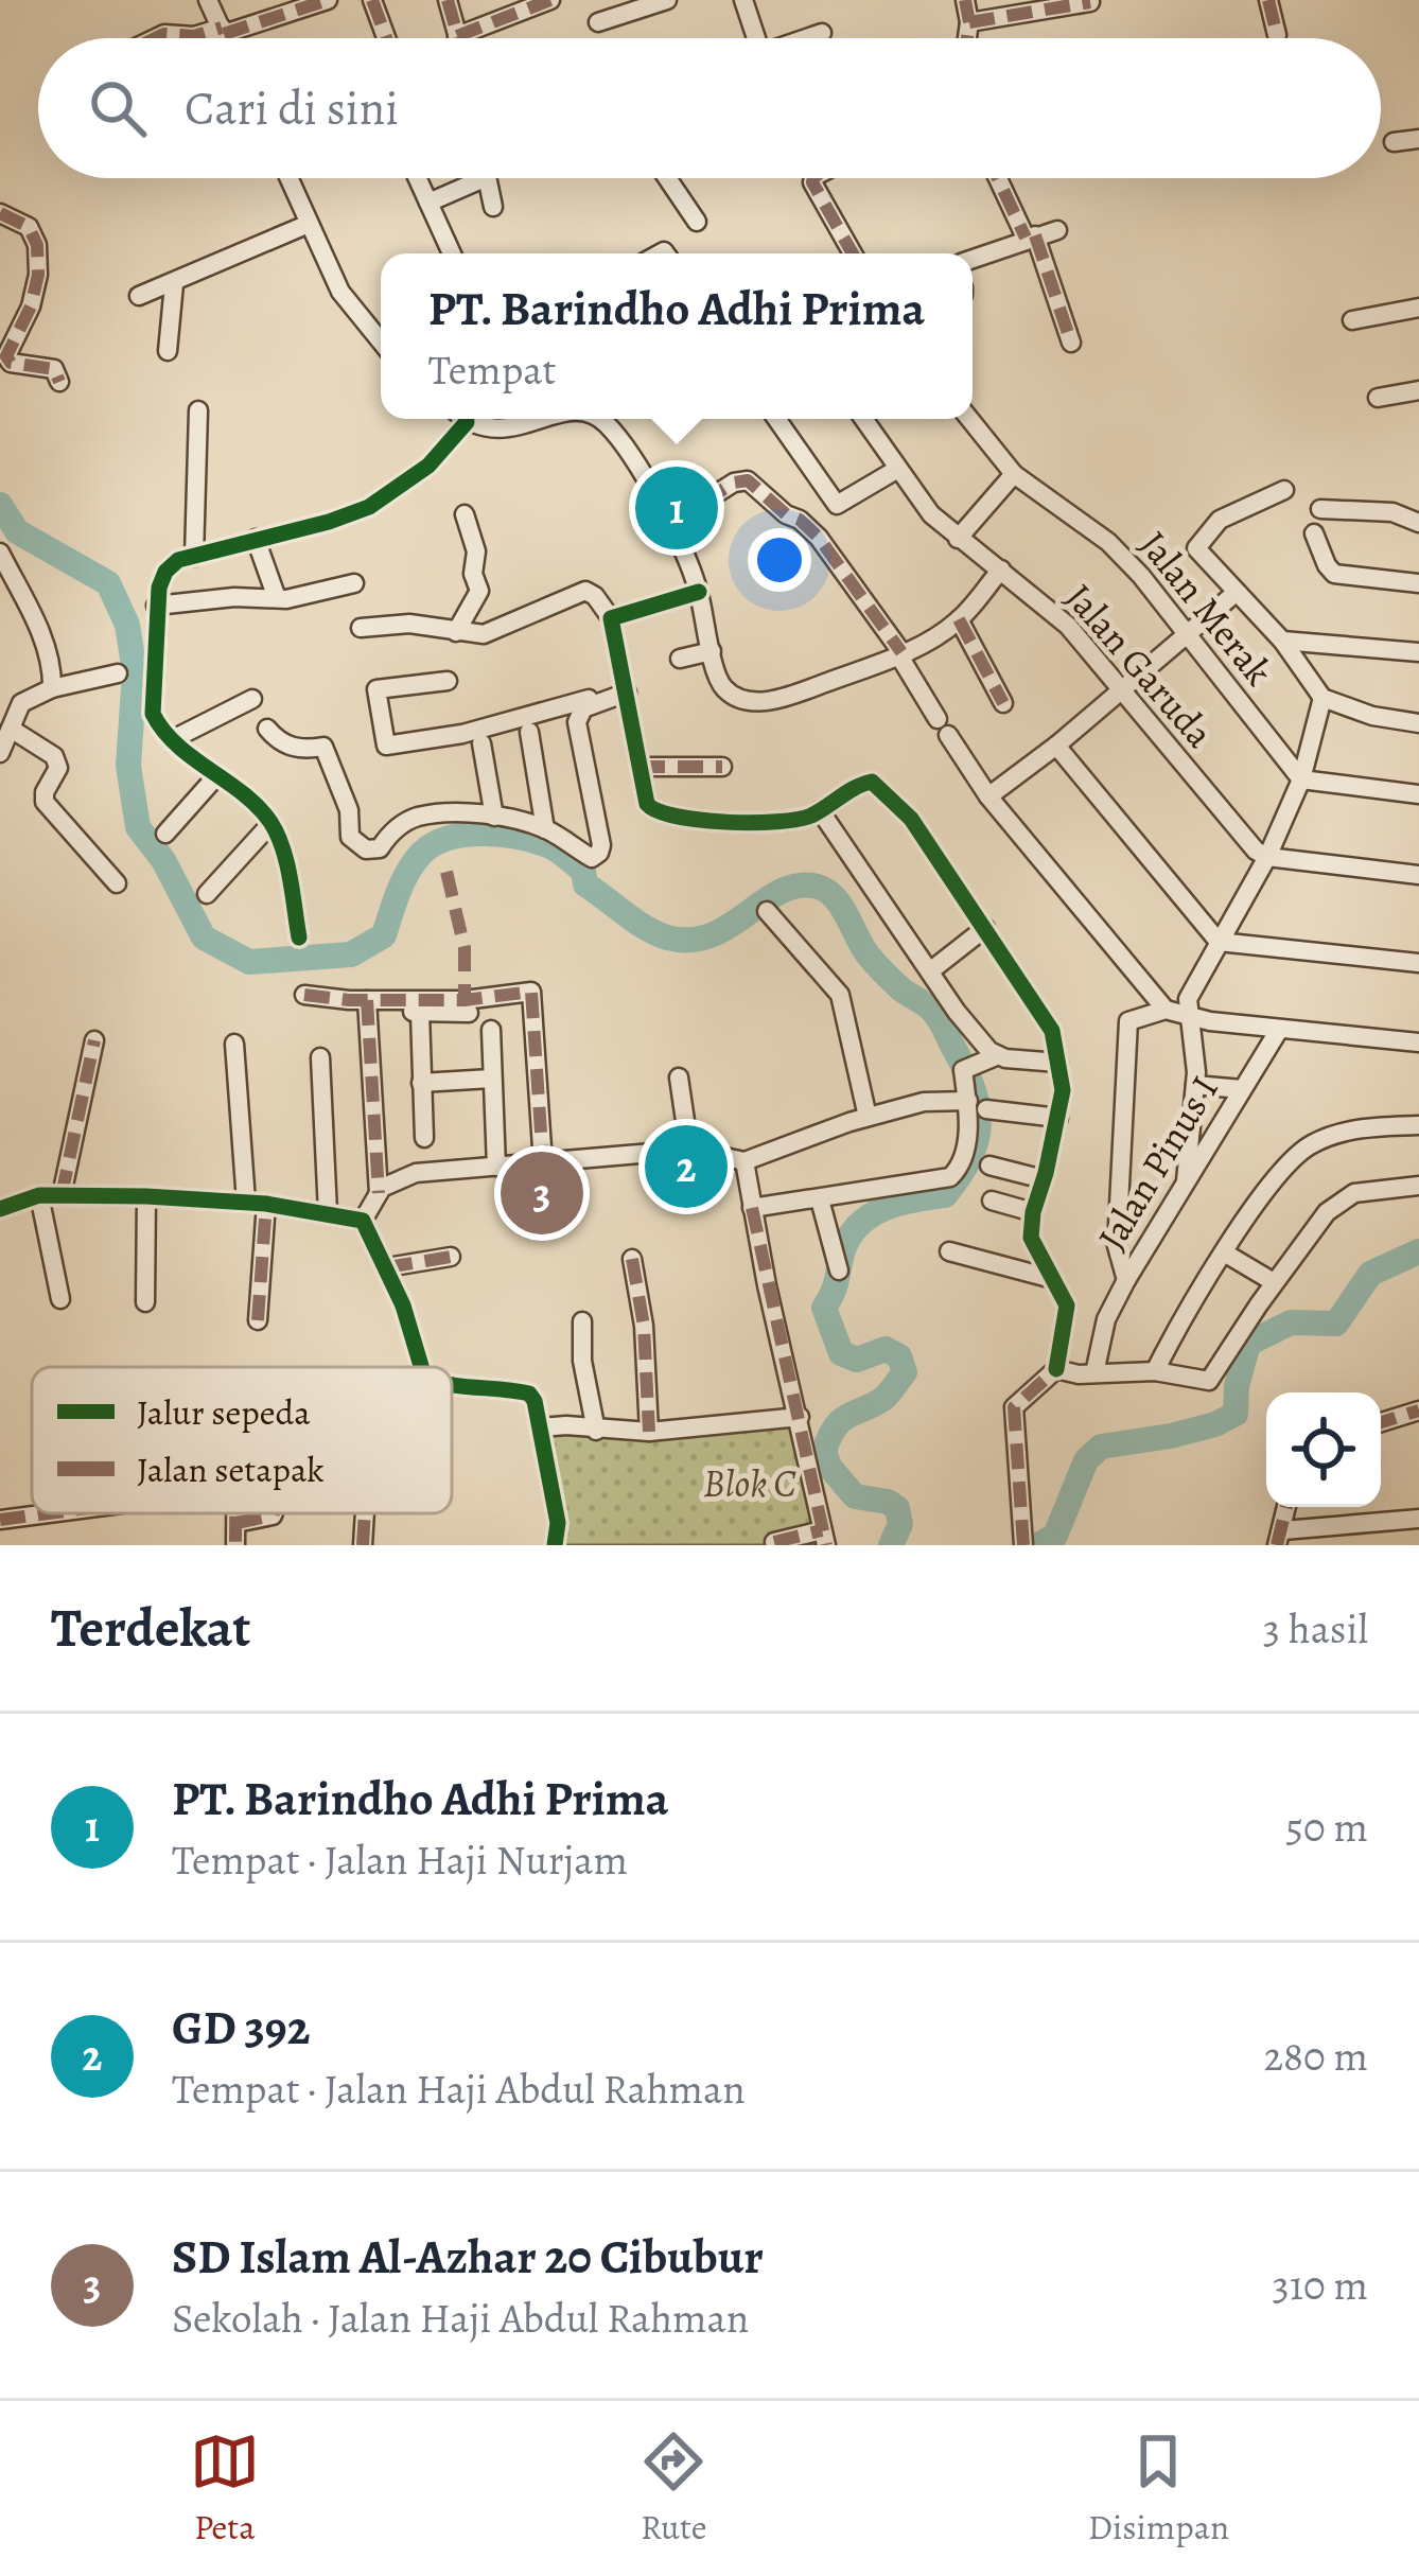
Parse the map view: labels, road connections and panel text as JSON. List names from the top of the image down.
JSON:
{
  "streets": {
    "street": ["Jalan Merak", "Jalan Garuda", "Jalan Pinus I"]
  },
  "parks": ["Blok C"],
  "legend": ["Jalur sepeda", "Jalan setapak"],
  "page": {
    "search": "Cari di sini",
    "popup": ["PT. Barindho Adhi Prima", "Tempat"],
    "pins": ["1", "2", "3"],
    "heading": ["Terdekat", "3 hasil"],
    "list": [
      {
        "mark": "1",
        "name": "PT. Barindho Adhi Prima",
        "note": "Tempat · Jalan Haji Nurjam",
        "value": "50 m"
      },
      {
        "mark": "2",
        "name": "GD 392",
        "note": "Tempat · Jalan Haji Abdul Rahman",
        "value": "280 m"
      },
      {
        "mark": "3",
        "name": "SD Islam Al-Azhar 20 Cibubur",
        "note": "Sekolah · Jalan Haji Abdul Rahman",
        "value": "310 m"
      }
    ],
    "nav": ["Peta", "Rute", "Disimpan"]
  }
}
